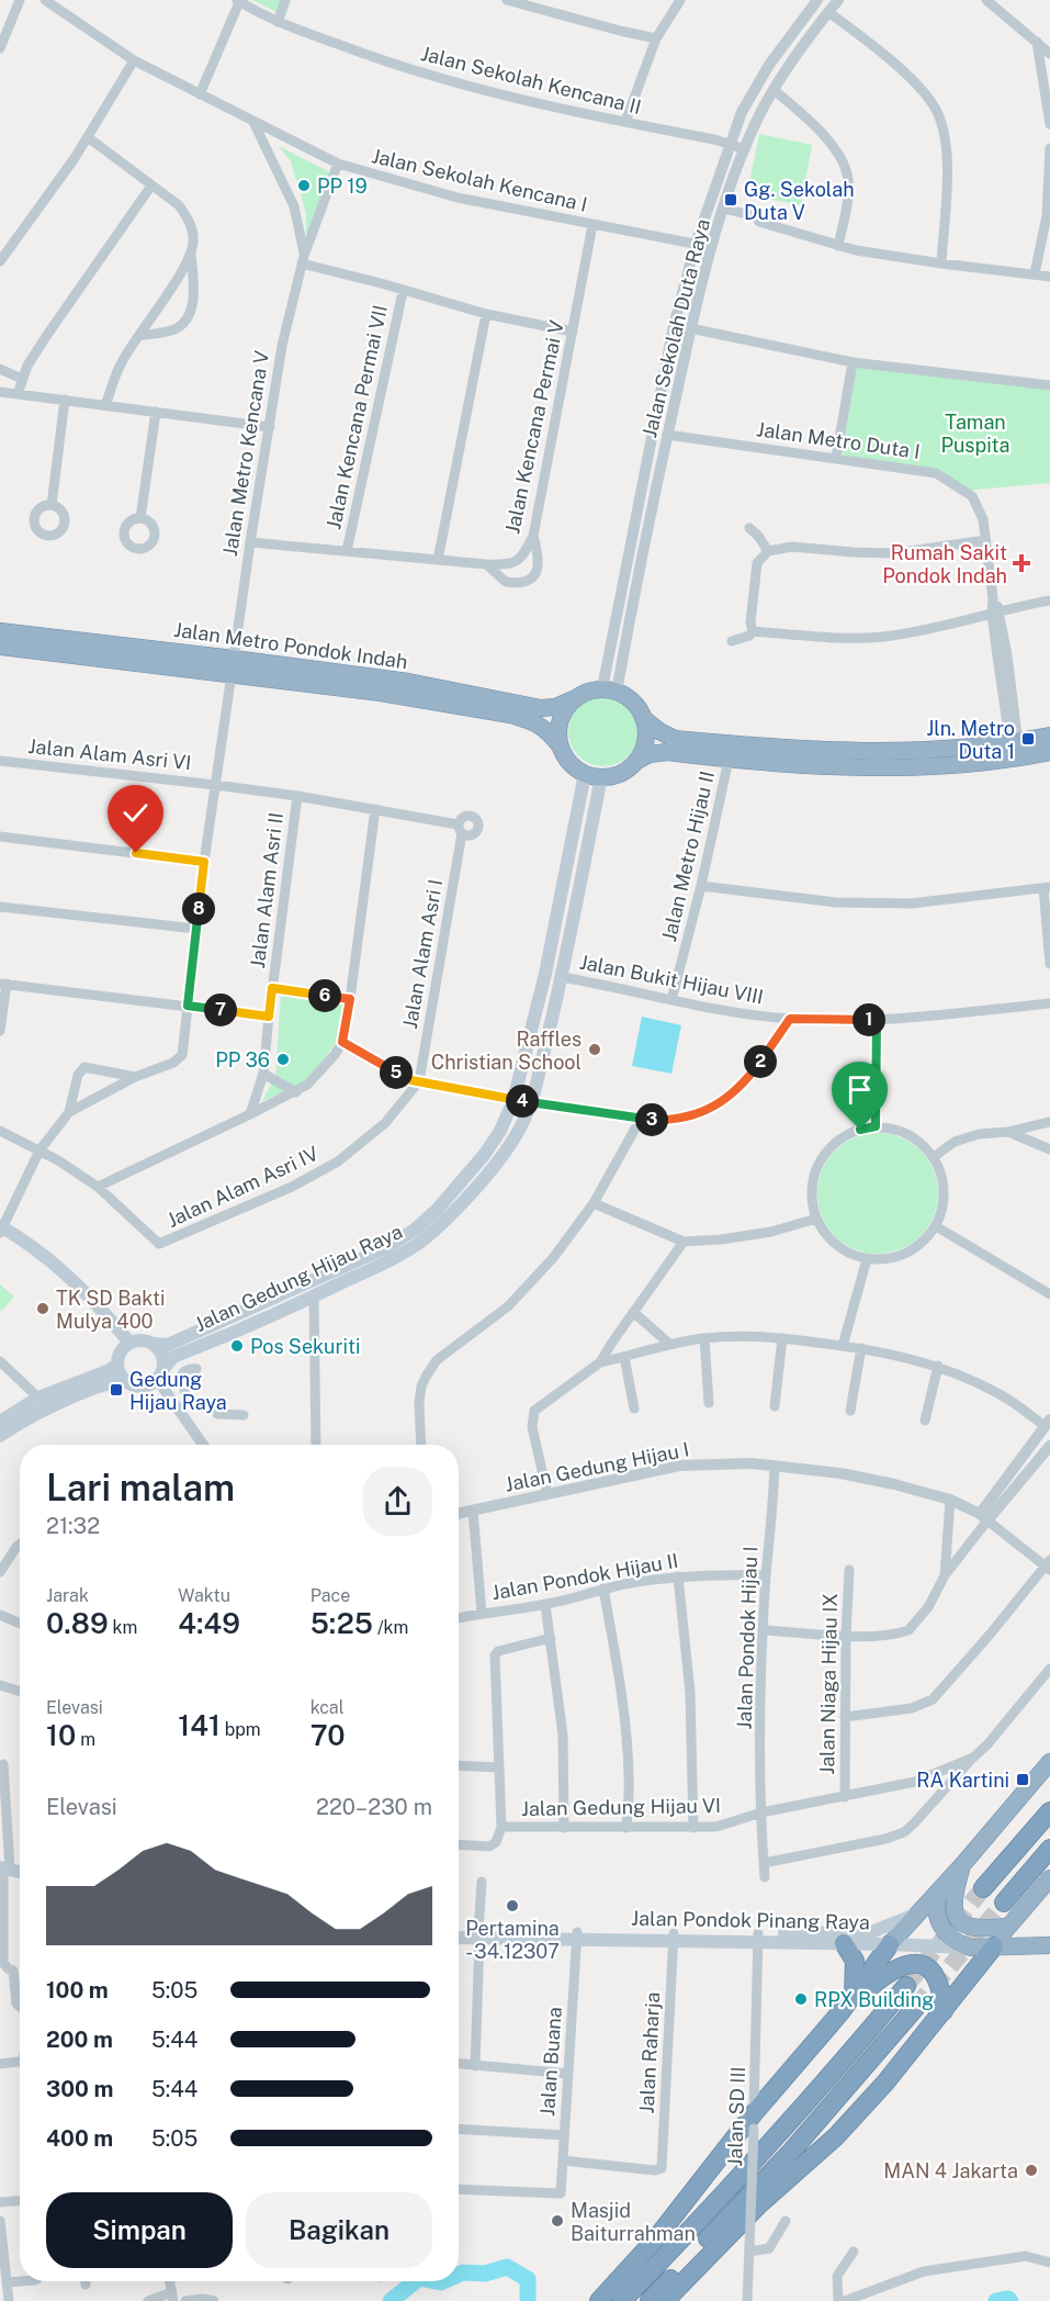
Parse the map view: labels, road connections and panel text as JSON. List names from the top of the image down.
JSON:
{
  "streets": {
    "highway": ["Jalan Metro Pondok Indah", "Jalan Pondok Pinang Raya"],
    "main road": ["Jalan Gedung Hijau Raya"],
    "street": [
      "Jalan Sekolah Kencana II",
      "Jalan Sekolah Kencana I",
      "Jalan Sekolah Duta Raya",
      "Jalan Kencana Permai VII",
      "Jalan Kencana Permai V",
      "Jalan Metro Duta I",
      "Jalan Metro Kencana V",
      "Jalan Alam Asri VI",
      "Jalan Metro Hijau II",
      "Jalan Alam Asri II",
      "Jalan Alam Asri I",
      "Jalan Bukit Hijau VIII",
      "Jalan Alam Asri IV",
      "Jalan Gedung Hijau I",
      "Jalan Pondok Hijau II",
      "Jalan Pondok Hijau I",
      "Jalan Niaga Hijau IX",
      "Jalan Gedung Hijau VI",
      "Jalan Raharja",
      "Jalan Buana",
      "Jalan SD III"
    ]
  },
  "crossings": [
    ["Jalan Sekolah Kencana II", "Jalan Sekolah Duta Raya"],
    ["Jalan Sekolah Kencana I", "Jalan Sekolah Duta Raya"],
    ["Jalan Sekolah Kencana I", "Jalan Kencana Permai V"],
    ["Jalan Sekolah Kencana I", "Jalan Metro Kencana V"],
    ["Jalan Sekolah Duta Raya", "Jalan Metro Duta I"],
    ["Jalan Sekolah Duta Raya", "Jalan Metro Pondok Indah"],
    ["Jalan Sekolah Duta Raya", "Jalan Gedung Hijau Raya"],
    ["Jalan Kencana Permai VII", "Jalan Kencana Permai V"],
    ["Jalan Kencana Permai V", "Jalan Metro Kencana V"],
    ["Jalan Metro Kencana V", "Jalan Metro Pondok Indah"],
    ["Jalan Metro Kencana V", "Jalan Alam Asri VI"],
    ["Jalan Metro Kencana V", "Jalan Alam Asri I"],
    ["Jalan Metro Pondok Indah", "Jalan Gedung Hijau Raya"],
    ["Jalan Alam Asri VI", "Jalan Alam Asri I"],
    ["Jalan Metro Hijau II", "Jalan Bukit Hijau VIII"],
    ["Jalan Alam Asri II", "Jalan Alam Asri I"],
    ["Jalan Alam Asri I", "Jalan Alam Asri IV"],
    ["Jalan Bukit Hijau VIII", "Jalan Gedung Hijau Raya"],
    ["Jalan Gedung Hijau I", "Jalan Pondok Hijau I"],
    ["Jalan Pondok Hijau II", "Jalan Pondok Hijau I"],
    ["Jalan Pondok Hijau I", "Jalan Gedung Hijau VI"],
    ["Jalan Niaga Hijau IX", "Jalan Gedung Hijau VI"],
    ["Jalan Pondok Pinang Raya", "Jalan Raharja"],
    ["Jalan Pondok Pinang Raya", "Jalan Buana"],
    ["Jalan Pondok Pinang Raya", "Jalan SD III"],
    ["Jalan Raharja", "Jalan Buana"]
  ],
  "parks": ["Taman Puspita"],
  "places": {
    "other": [
      "PP 19",
      "Raffles Christian School",
      "PP 36",
      "TK SD Bakti Mulya 400",
      "Pos Sekuriti",
      "Pertamina - 34.12307",
      "RPX Building",
      "MAN 4 Jakarta",
      "Masjid Baiturrahman"
    ],
    "transit": [
      "Gg. Sekolah Duta V",
      "Jln. Metro Duta 1",
      "Gedung Hijau Raya",
      "RA Kartini"
    ],
    "health": ["Rumah Sakit Pondok Indah"]
  },
  "page": {
    "pins": [
      "8",
      "6",
      "7",
      "1",
      "2",
      "5",
      "4",
      "3"
    ],
    "heading": ["Lari malam", "21:32"],
    "stats": [
      ["Jarak", "0.89 km"],
      ["Waktu", "4:49"],
      ["Pace", "5:25 /km"],
      ["Elevasi", "10 m"],
      ["141 bpm"],
      ["kcal", "70"]
    ],
    "chart": ["Elevasi", "220–230 m"],
    "list": [
      {
        "name": "100 m",
        "note": "5:05"
      },
      {
        "name": "200 m",
        "note": "5:44"
      },
      {
        "name": "300 m",
        "note": "5:44"
      },
      {
        "name": "400 m",
        "note": "5:05"
      }
    ],
    "buttons": ["Simpan", "Bagikan"]
  }
}
